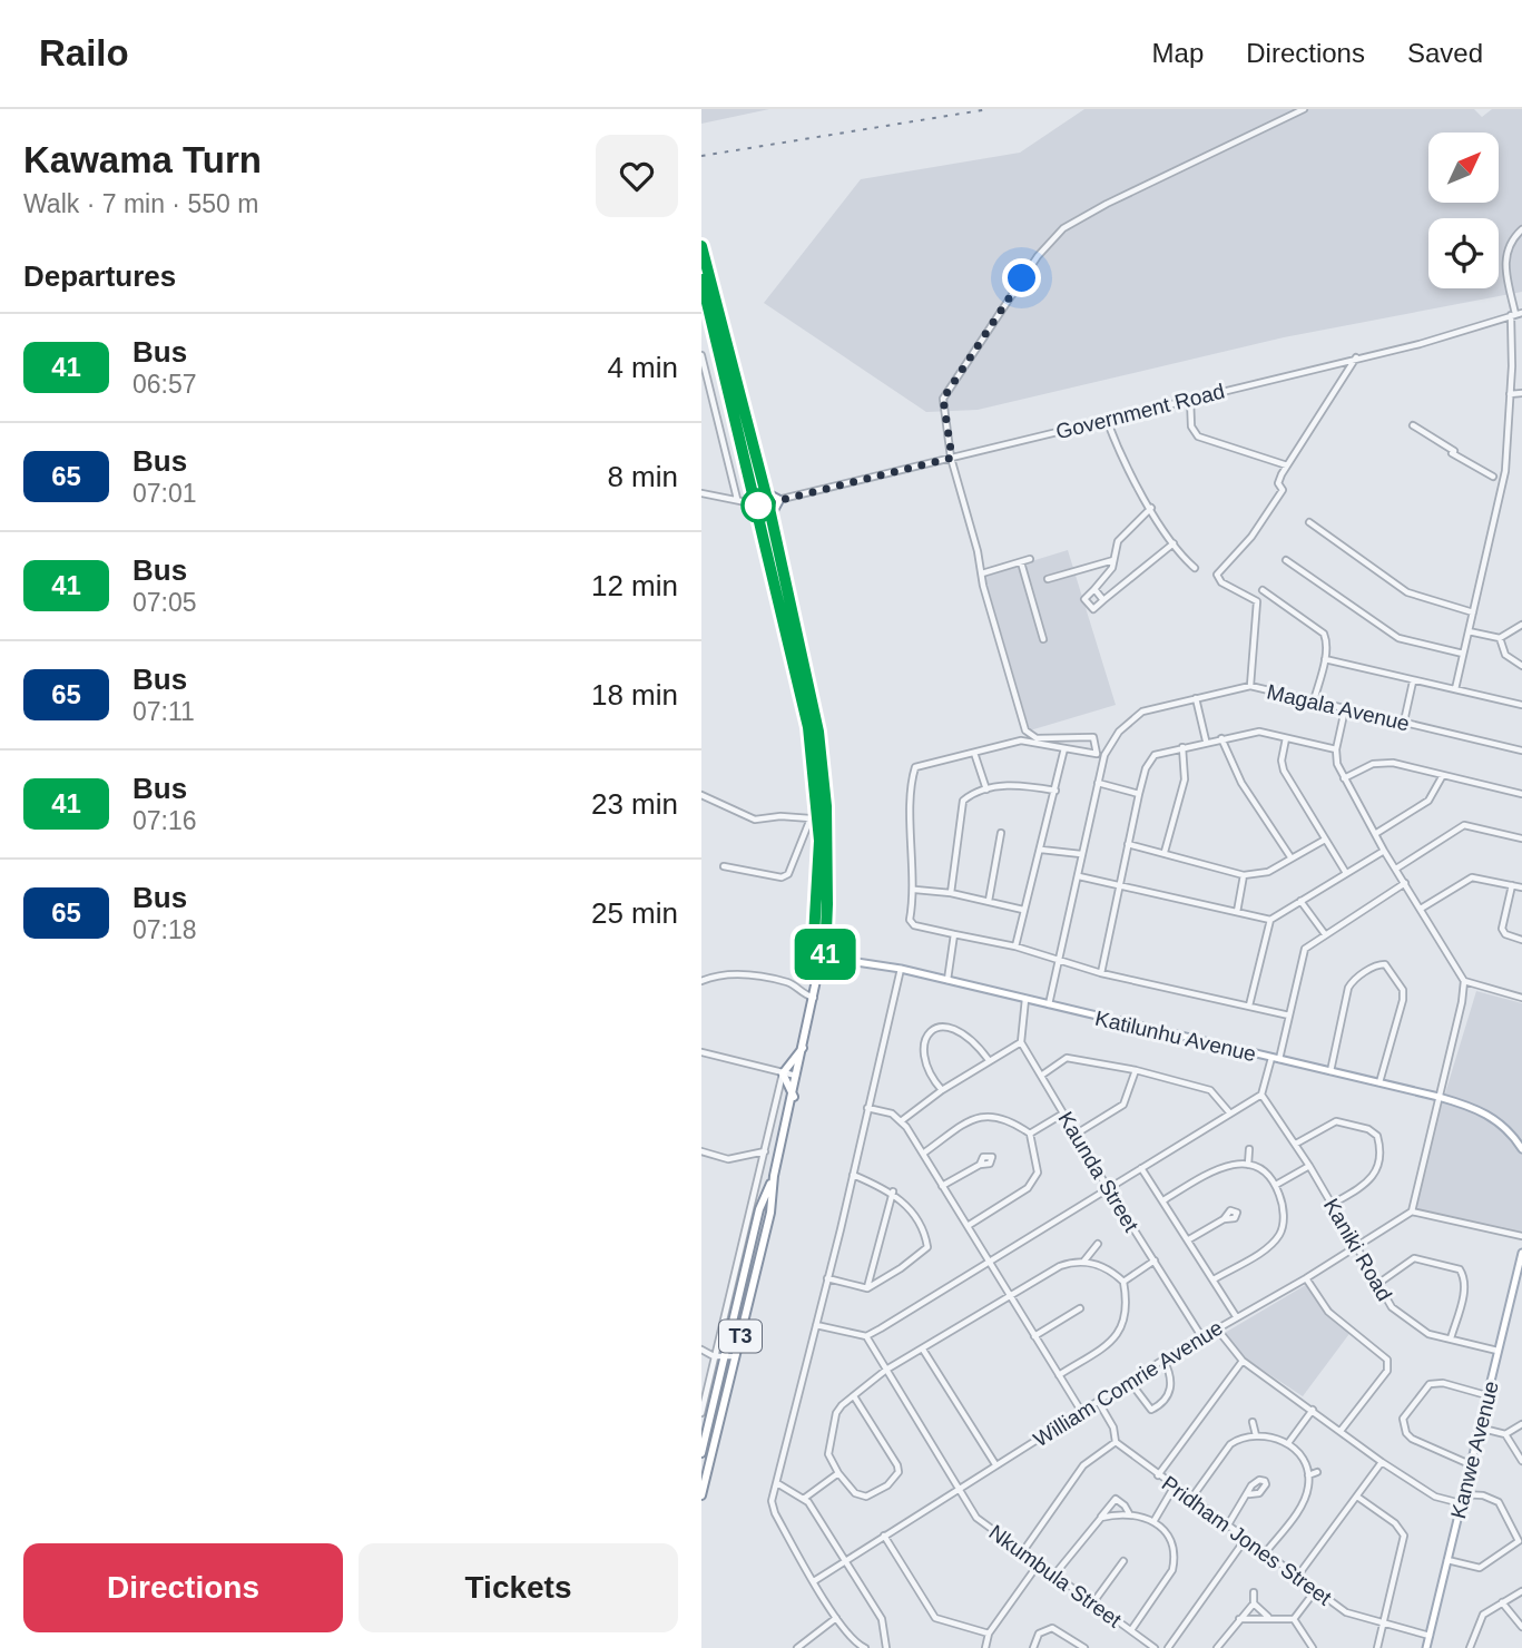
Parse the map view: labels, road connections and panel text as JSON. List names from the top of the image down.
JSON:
{
  "streets": {
    "highway": ["T3"],
    "main road": ["Katilunhu Avenue", "Kanwe Avenue"],
    "street": [
      "Government Road",
      "Magala Avenue",
      "Kaunda Street",
      "Kaniki Road",
      "William Comrie Avenue",
      "Pridham Jones Street",
      "Nkumbula Street"
    ]
  },
  "crossings": [
    ["Government Road", "T3"],
    ["Magala Avenue", "Katilunhu Avenue"],
    ["Katilunhu Avenue", "T3"],
    ["Kaunda Street", "William Comrie Avenue"],
    ["Kaniki Road", "William Comrie Avenue"],
    ["Kaniki Road", "Kanwe Avenue"],
    ["William Comrie Avenue", "Pridham Jones Street"],
    ["William Comrie Avenue", "Nkumbula Street"],
    ["Kanwe Avenue", "Pridham Jones Street"]
  ],
  "lines": ["bus line 41"],
  "north": "top right",
  "page": {
    "header": "Railo",
    "nav": ["Map", "Directions", "Saved"],
    "heading": [
      ["Kawama Turn", "Walk · 7 min · 550 m"],
      "Departures"
    ],
    "on_map": "41",
    "list": [
      {
        "mark": "41",
        "name": "Bus",
        "note": "06:57",
        "value": "4 min"
      },
      {
        "mark": "65",
        "name": "Bus",
        "note": "07:01",
        "value": "8 min"
      },
      {
        "mark": "41",
        "name": "Bus",
        "note": "07:05",
        "value": "12 min"
      },
      {
        "mark": "65",
        "name": "Bus",
        "note": "07:11",
        "value": "18 min"
      },
      {
        "mark": "41",
        "name": "Bus",
        "note": "07:16",
        "value": "23 min"
      },
      {
        "mark": "65",
        "name": "Bus",
        "note": "07:18",
        "value": "25 min"
      }
    ],
    "buttons": ["Directions", "Tickets"]
  }
}
